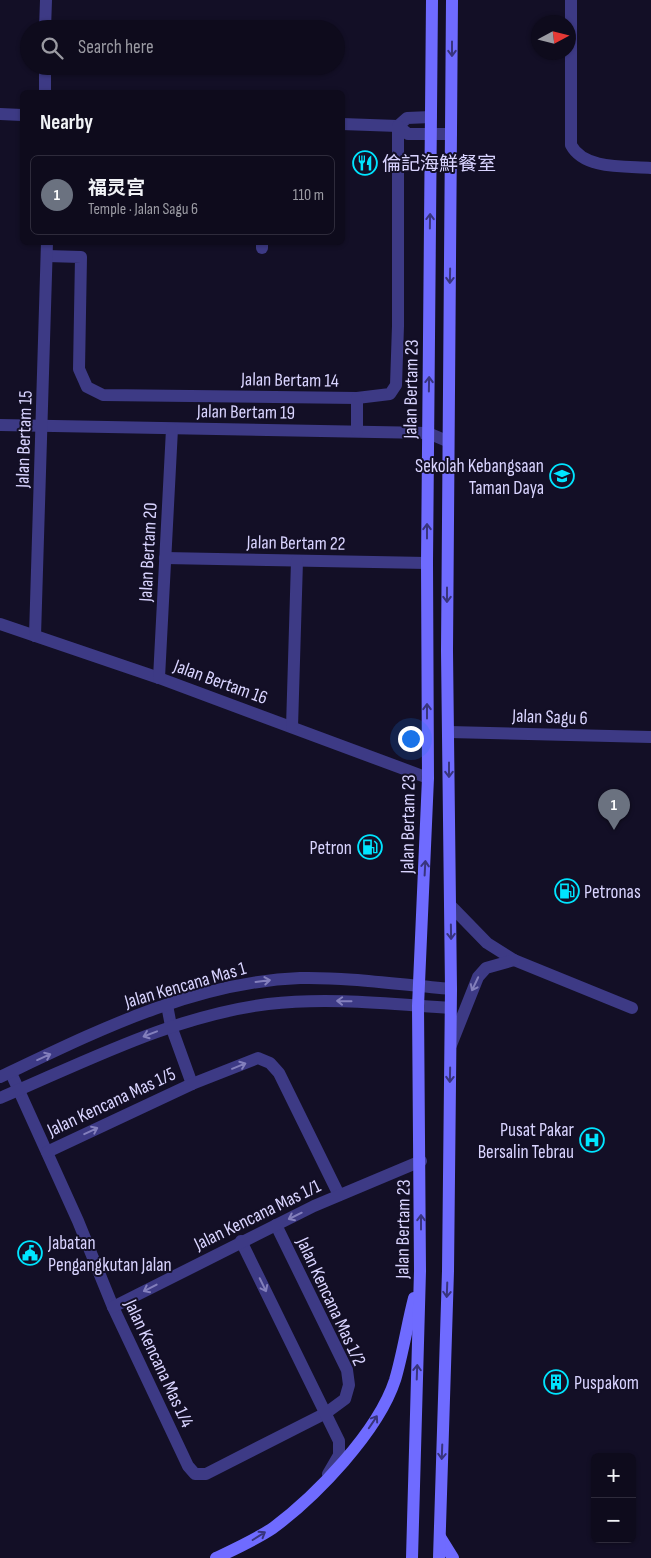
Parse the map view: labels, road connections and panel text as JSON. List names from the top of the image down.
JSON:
{
  "streets": {
    "street": [
      "Jalan Bertam 14",
      "Jalan Bertam 23",
      "Jalan Bertam 19",
      "Jalan Bertam 15",
      "Jalan Bertam 22",
      "Jalan Bertam 20",
      "Jalan Bertam 16",
      "Jalan Sagu 6",
      "Jalan Kencana Mas 1",
      "Jalan Kencana Mas 1/5",
      "Jalan Kencana Mas 1/1",
      "Jalan Kencana Mas 1/2",
      "Jalan Kencana Mas 1/4"
    ]
  },
  "crossings": [
    ["Jalan Bertam 14", "Jalan Bertam 15"],
    ["Jalan Bertam 23", "Jalan Bertam 19"],
    ["Jalan Bertam 23", "Jalan Bertam 22"],
    ["Jalan Bertam 23", "Jalan Bertam 16"],
    ["Jalan Bertam 23", "Jalan Sagu 6"],
    ["Jalan Bertam 23", "Jalan Kencana Mas 1"],
    ["Jalan Bertam 23", "Jalan Kencana Mas 1/1"],
    ["Jalan Bertam 19", "Jalan Bertam 15"],
    ["Jalan Bertam 19", "Jalan Bertam 20"],
    ["Jalan Bertam 15", "Jalan Bertam 16"],
    ["Jalan Bertam 22", "Jalan Bertam 20"],
    ["Jalan Bertam 20", "Jalan Bertam 16"],
    ["Jalan Kencana Mas 1", "Jalan Kencana Mas 1/5"],
    ["Jalan Kencana Mas 1", "Jalan Kencana Mas 1/4"],
    ["Jalan Kencana Mas 1/5", "Jalan Kencana Mas 1/1"],
    ["Jalan Kencana Mas 1/5", "Jalan Kencana Mas 1/4"],
    ["Jalan Kencana Mas 1/1", "Jalan Kencana Mas 1/2"],
    ["Jalan Kencana Mas 1/1", "Jalan Kencana Mas 1/4"],
    ["Jalan Kencana Mas 1/2", "Jalan Kencana Mas 1/4"]
  ],
  "one_way": ["Jalan Kencana Mas 1/1"],
  "places": {
    "restaurant": ["倫記海鮮餐室"],
    "school or university": ["Sekolah Kebangsaan Taman Daya"],
    "fuel station": ["Petron", "Petronas"],
    "hospital": ["Pusat Pakar Bersalin Tebrau"],
    "public building": ["Jabatan Pengangkutan Jalan"],
    "building": ["Puspakom"]
  },
  "north": "right",
  "page": {
    "search": "Search here",
    "heading": "Nearby",
    "list": [
      {
        "mark": "1",
        "name": "福灵宫",
        "note": "Temple · Jalan Sagu 6",
        "value": "110 m"
      }
    ],
    "pins": "1",
    "map_buttons": ["+", "−"]
  }
}
